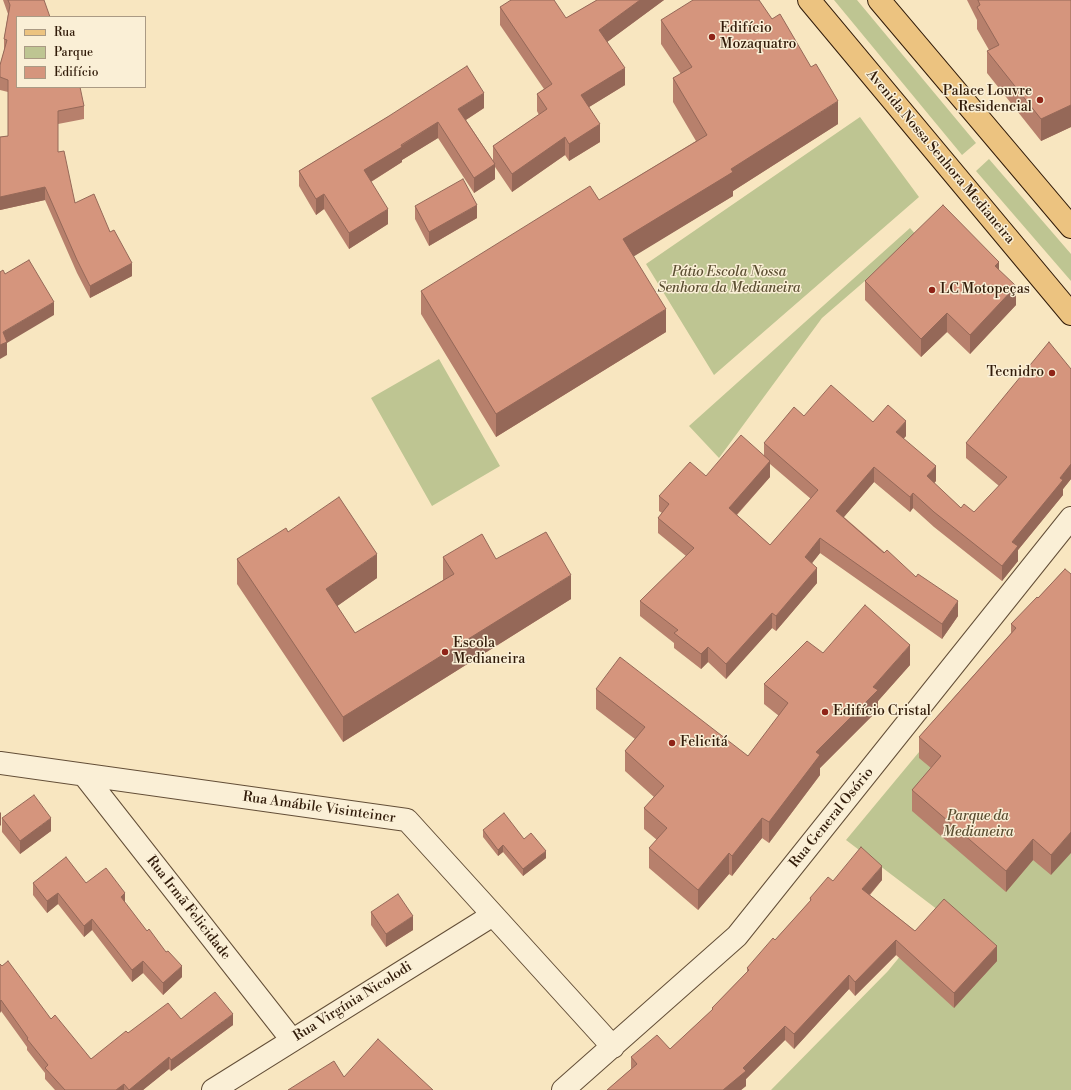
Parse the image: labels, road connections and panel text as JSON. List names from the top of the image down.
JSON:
{
  "streets": {
    "main road": ["Avenida Nossa Senhora Medianeira"],
    "street": [
      "Rua Amábile Visinteiner",
      "Rua General Osório",
      "Rua Irmã Felicidade",
      "Rua Virgínia Nicolodi"
    ]
  },
  "crossings": [
    ["Rua Amábile Visinteiner", "Rua General Osório"],
    ["Rua Amábile Visinteiner", "Rua Irmã Felicidade"],
    ["Rua Amábile Visinteiner", "Rua Virgínia Nicolodi"],
    ["Rua Irmã Felicidade", "Rua Virgínia Nicolodi"]
  ],
  "parks": ["Pátio Escola Nossa Senhora da Medianeira", "Parque da Medianeira"],
  "places": [
    "Edifício Mozaquatro",
    "Palace Louvre Residencial",
    "LC Motopeças",
    "Tecnidro",
    "Escola Medianeira",
    "Edifício Cristal",
    "Felicitá"
  ],
  "legend": ["Rua", "Parque", "Edifício"]
}
